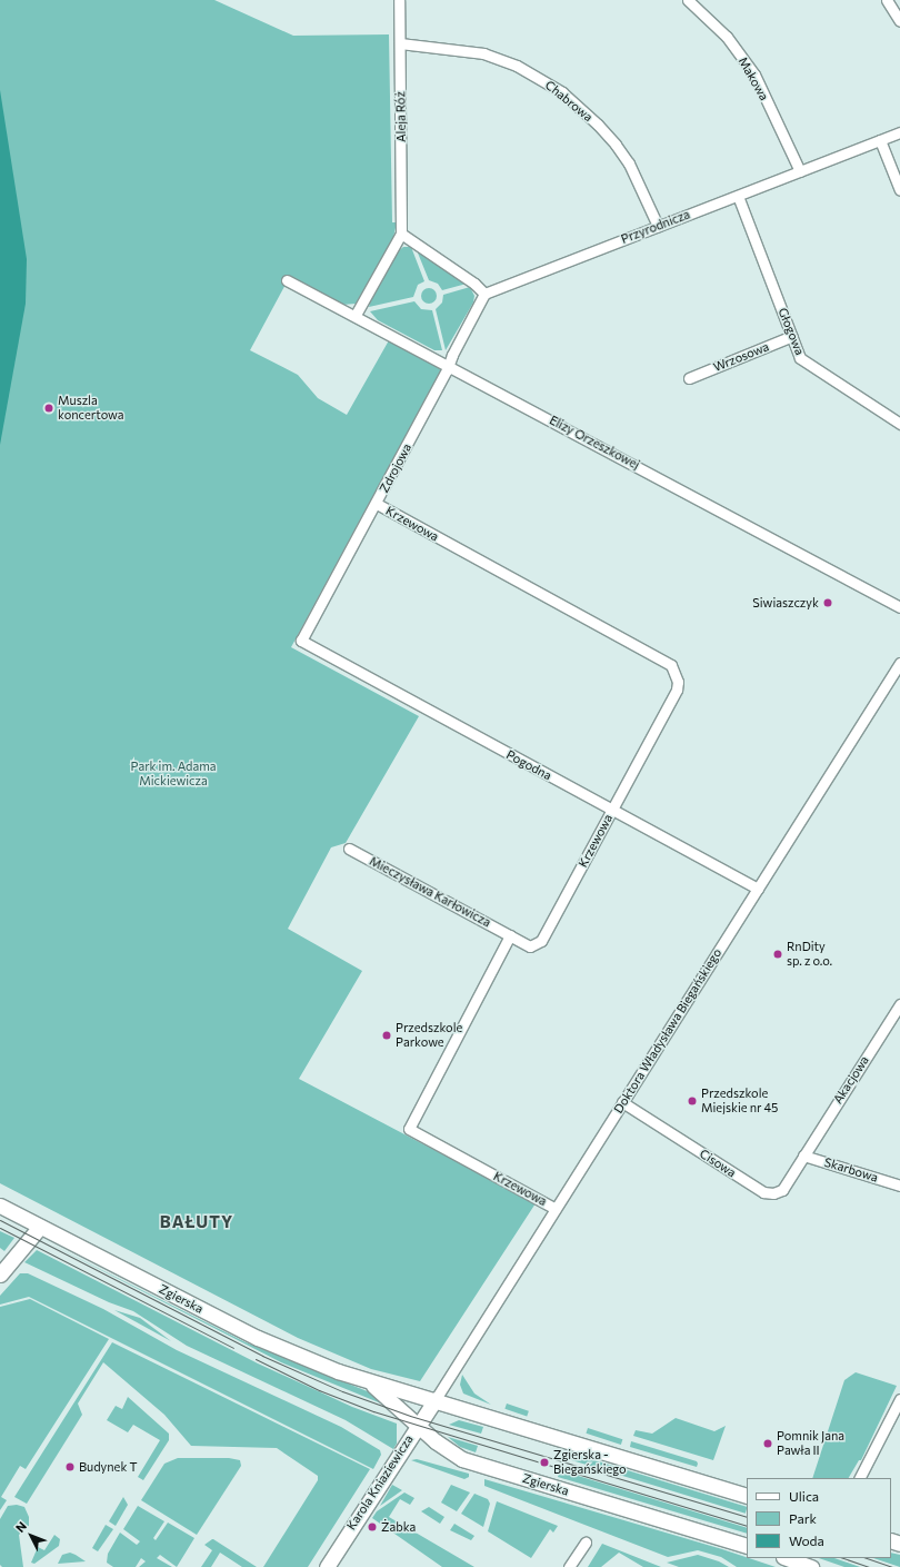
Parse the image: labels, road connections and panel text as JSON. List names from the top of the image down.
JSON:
{
  "streets": {
    "main road": ["Zgierska", "Karola Kniaziewicza"],
    "street": [
      "Makowa",
      "Chabrowa",
      "Aleja Róż",
      "Przyrodnicza",
      "Głogowa",
      "Wrzosowa",
      "Elizy Orzeszkowej",
      "Zdrojowa",
      "Krzewowa",
      "Pogodna",
      "Mieczysława Karłowicza",
      "Doktora Władysława Biegańskiego",
      "Akacjowa",
      "Cisowa",
      "Skarbowa"
    ]
  },
  "crossings": [
    ["Makowa", "Przyrodnicza"],
    ["Chabrowa", "Aleja Róż"],
    ["Chabrowa", "Przyrodnicza"],
    ["Przyrodnicza", "Głogowa"],
    ["Głogowa", "Wrzosowa"],
    ["Elizy Orzeszkowej", "Zdrojowa"],
    ["Zdrojowa", "Krzewowa"],
    ["Zdrojowa", "Pogodna"],
    ["Krzewowa", "Pogodna"],
    ["Krzewowa", "Mieczysława Karłowicza"],
    ["Krzewowa", "Doktora Władysława Biegańskiego"],
    ["Pogodna", "Doktora Władysława Biegańskiego"],
    ["Doktora Władysława Biegańskiego", "Cisowa"],
    ["Doktora Władysława Biegańskiego", "Zgierska"],
    ["Doktora Władysława Biegańskiego", "Karola Kniaziewicza"],
    ["Akacjowa", "Cisowa"],
    ["Akacjowa", "Skarbowa"],
    ["Cisowa", "Skarbowa"],
    ["Zgierska", "Karola Kniaziewicza"]
  ],
  "districts": ["BAŁUTY"],
  "parks": ["Park im. Adama Mickiewicza"],
  "places": [
    "Muszla koncertowa",
    "Siwiaszczyk",
    "RnDity sp. z o.o.",
    "Przedszkole Parkowe",
    "Przedszkole Miejskie nr 45",
    "Pomnik Jana Pawła II",
    "Zgierska - Biegańskiego",
    "Budynek T",
    "Żabka"
  ],
  "legend": ["Ulica", "Park", "Woda"],
  "north": "top left"
}
